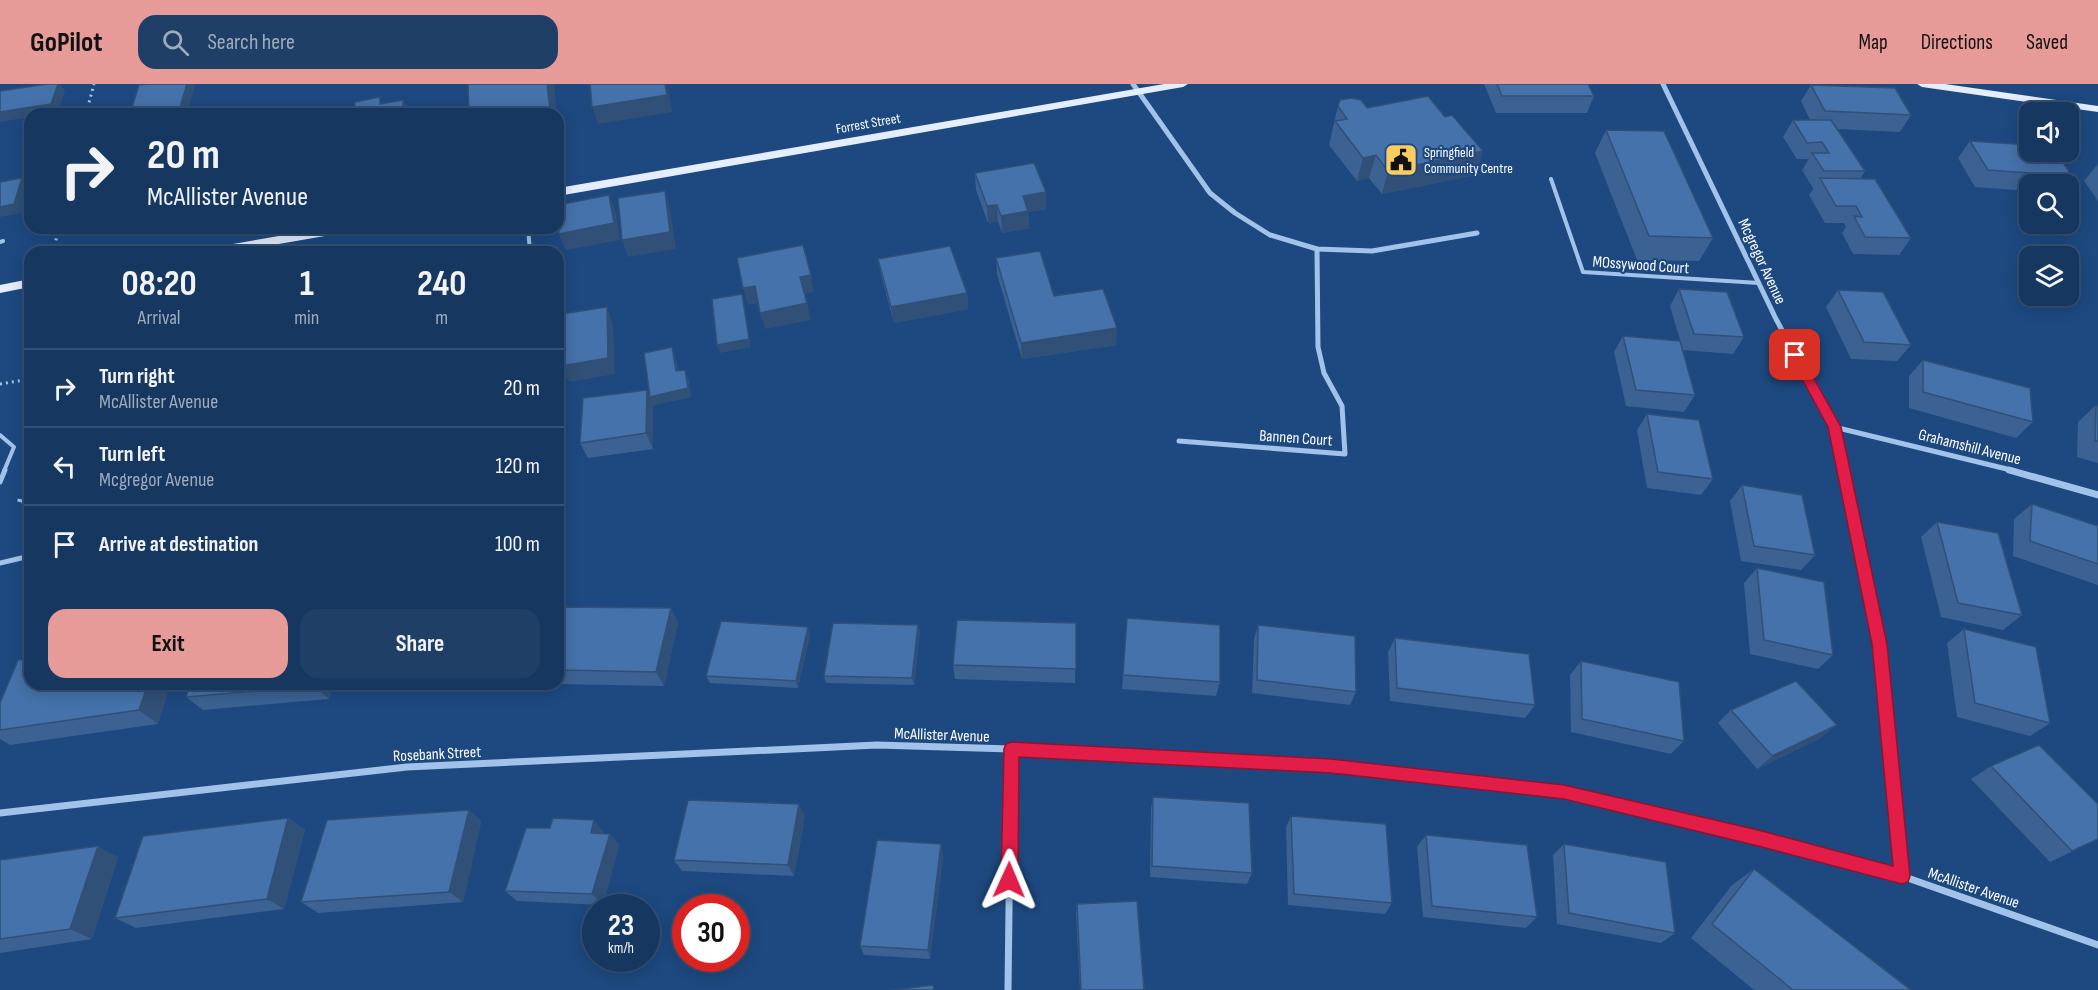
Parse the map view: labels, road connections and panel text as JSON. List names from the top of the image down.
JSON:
{
  "streets": {
    "main road": ["Forrest Street"],
    "street": [
      "Mcgregor Avenue",
      "Bannen Court",
      "Grahamshill Avenue",
      "McAllister Avenue",
      "Rosebank Street"
    ],
    "lane": ["MOssywood Court"]
  },
  "crossings": [
    ["Mcgregor Avenue", "MOssywood Court"],
    ["Mcgregor Avenue", "Grahamshill Avenue"],
    ["Mcgregor Avenue", "McAllister Avenue"],
    ["McAllister Avenue", "Rosebank Street"]
  ],
  "places": {
    "public building": ["Springfield Community Centre"]
  },
  "page": {
    "header": "GoPilot",
    "search": "Search here",
    "nav": ["Map", "Directions", "Saved"],
    "turn": ["20 m", "McAllister Avenue"],
    "eta": [
      "08:20",
      "Arrival",
      "1",
      "min",
      "240",
      "m"
    ],
    "list": [
      {
        "name": "Turn right",
        "note": "McAllister Avenue",
        "value": "20 m"
      },
      {
        "name": "Turn left",
        "note": "Mcgregor Avenue",
        "value": "120 m"
      },
      {
        "name": "Arrive at destination",
        "value": "100 m"
      }
    ],
    "buttons": ["Exit", "Share"],
    "speed": "23 km/h",
    "limit": "30"
  }
}
